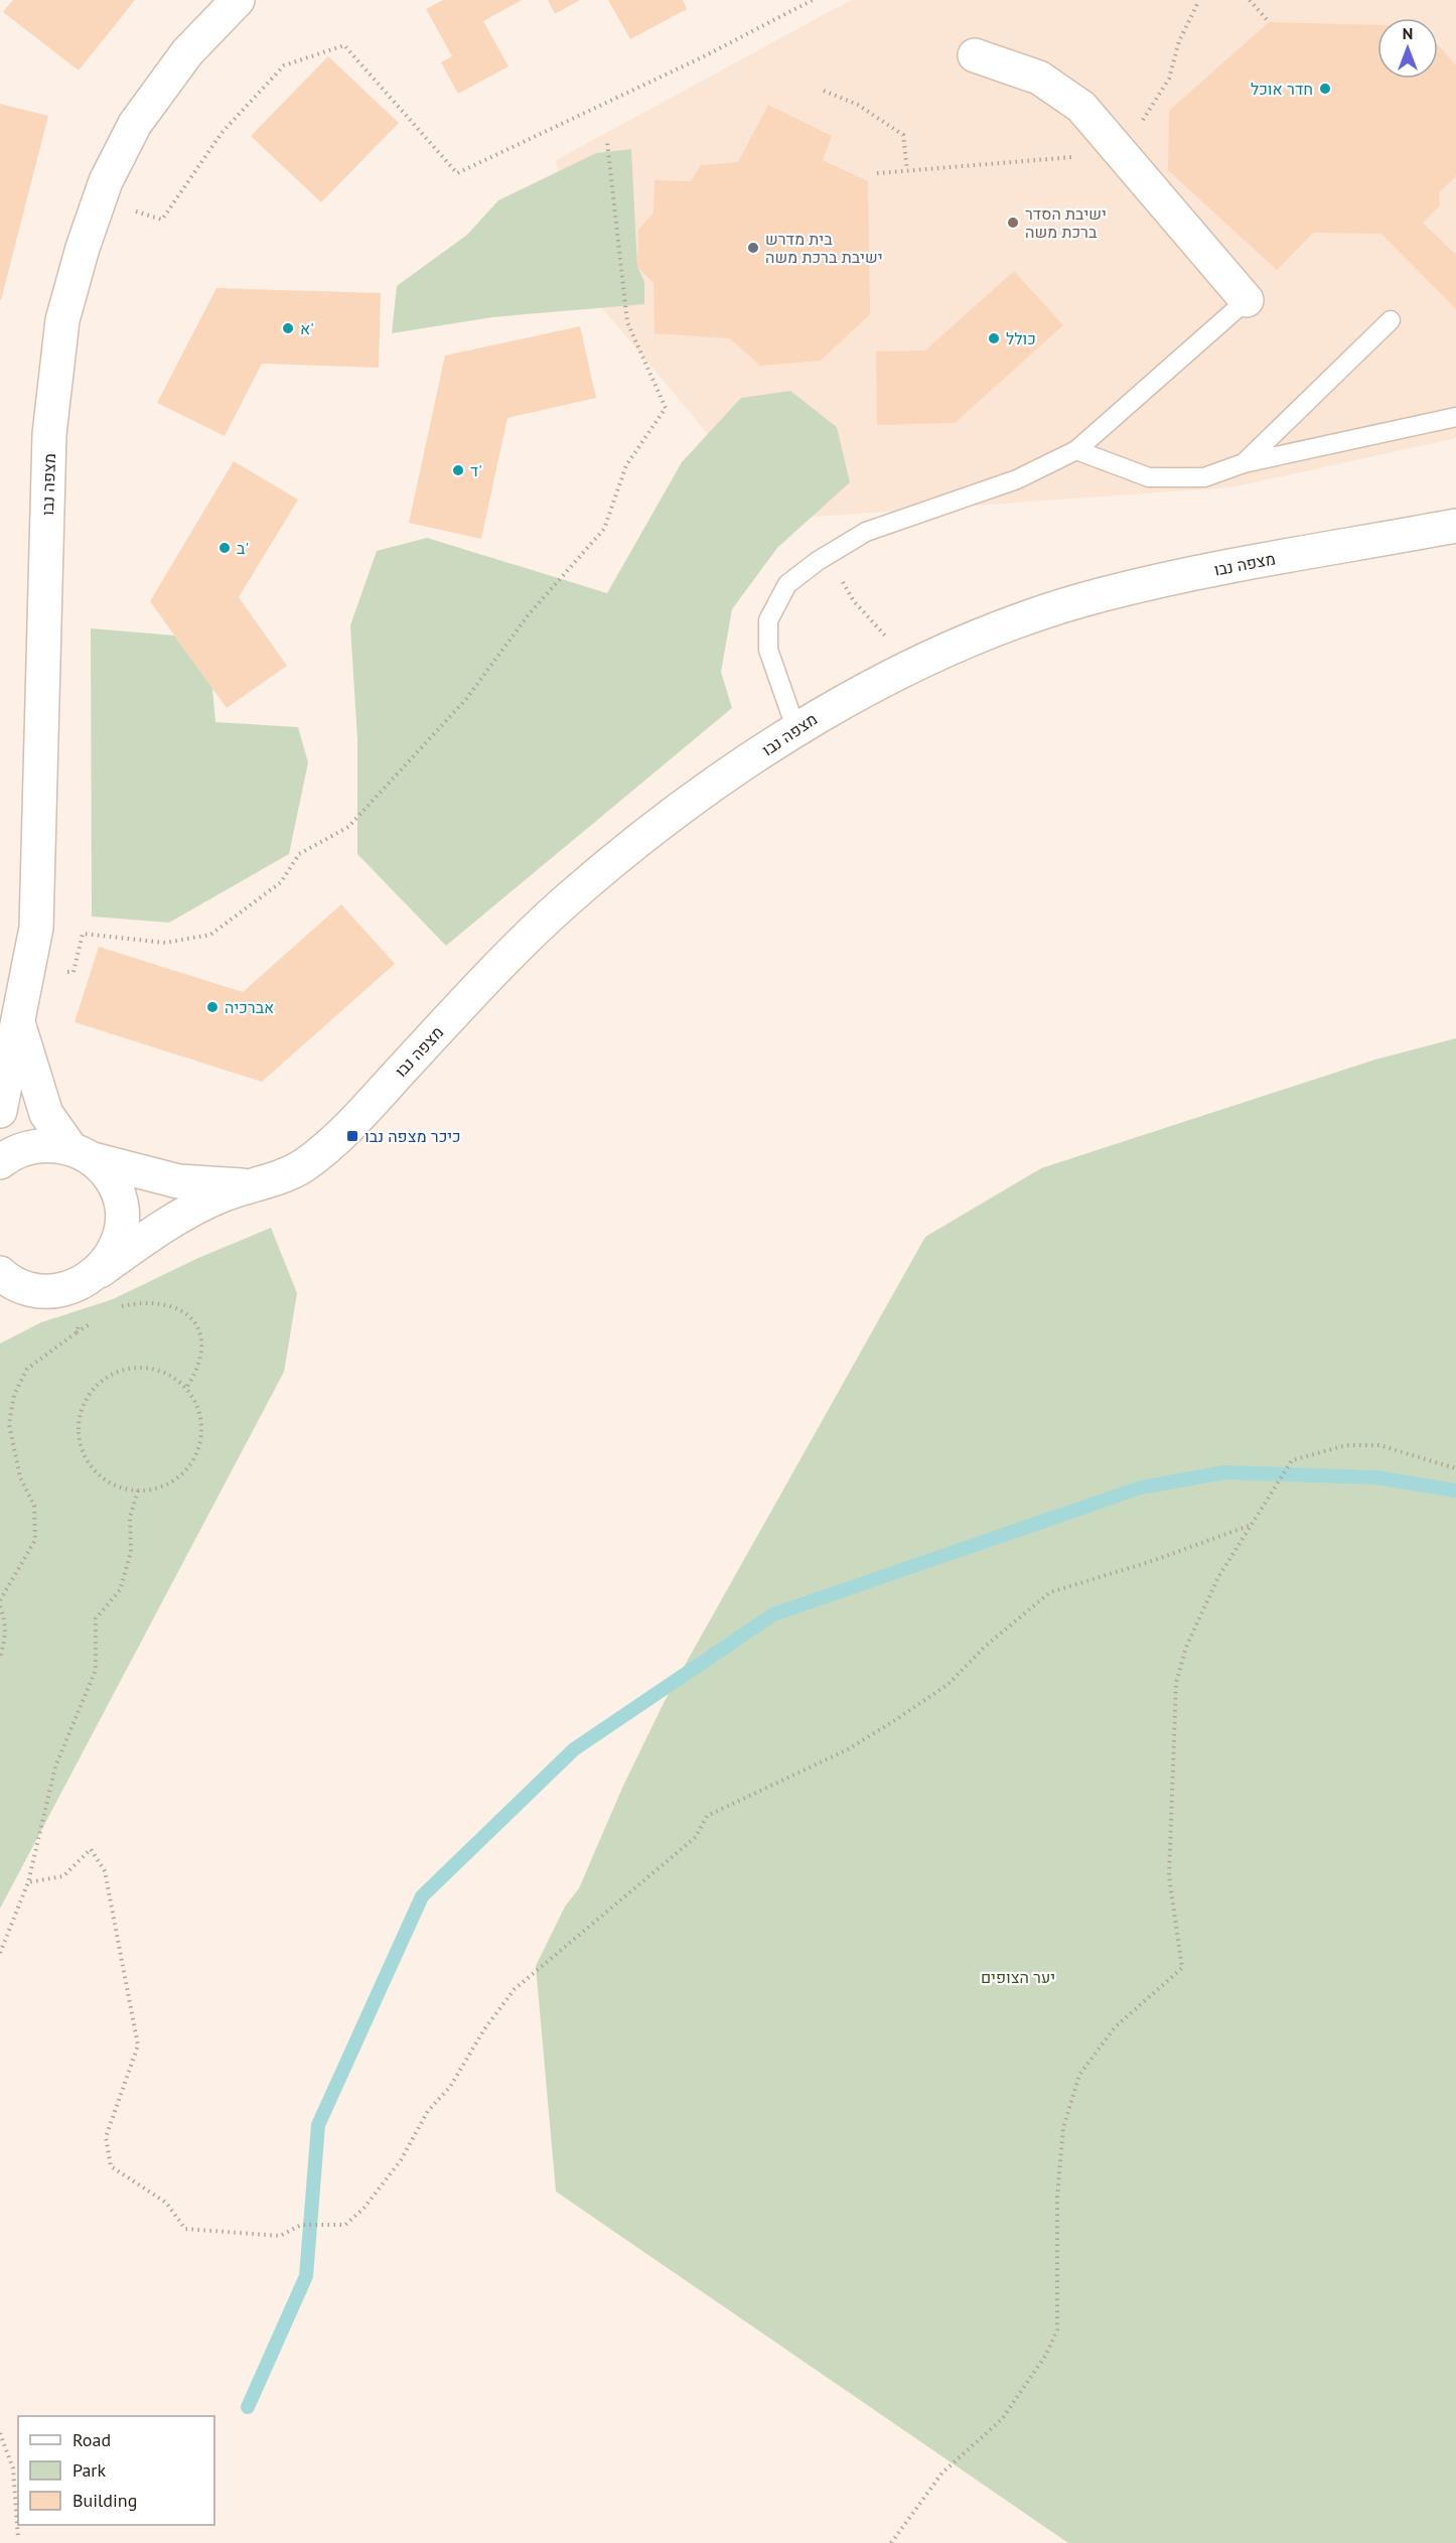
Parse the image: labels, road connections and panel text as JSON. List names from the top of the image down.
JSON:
{
  "streets": {
    "street": ["מצפה נבו"]
  },
  "parks": ["יער הצופים"],
  "places": {
    "other": [
      "חדר אוכל",
      "ישיבת הסדר ברכת משה",
      "בית מדרש ישיבת ברכת משה",
      "א'",
      "כולל",
      "ד'",
      "ב'",
      "אברכיה"
    ],
    "transit": ["כיכר מצפה נבו"]
  },
  "legend": ["Road", "Park", "Building"],
  "north": "top"
}
